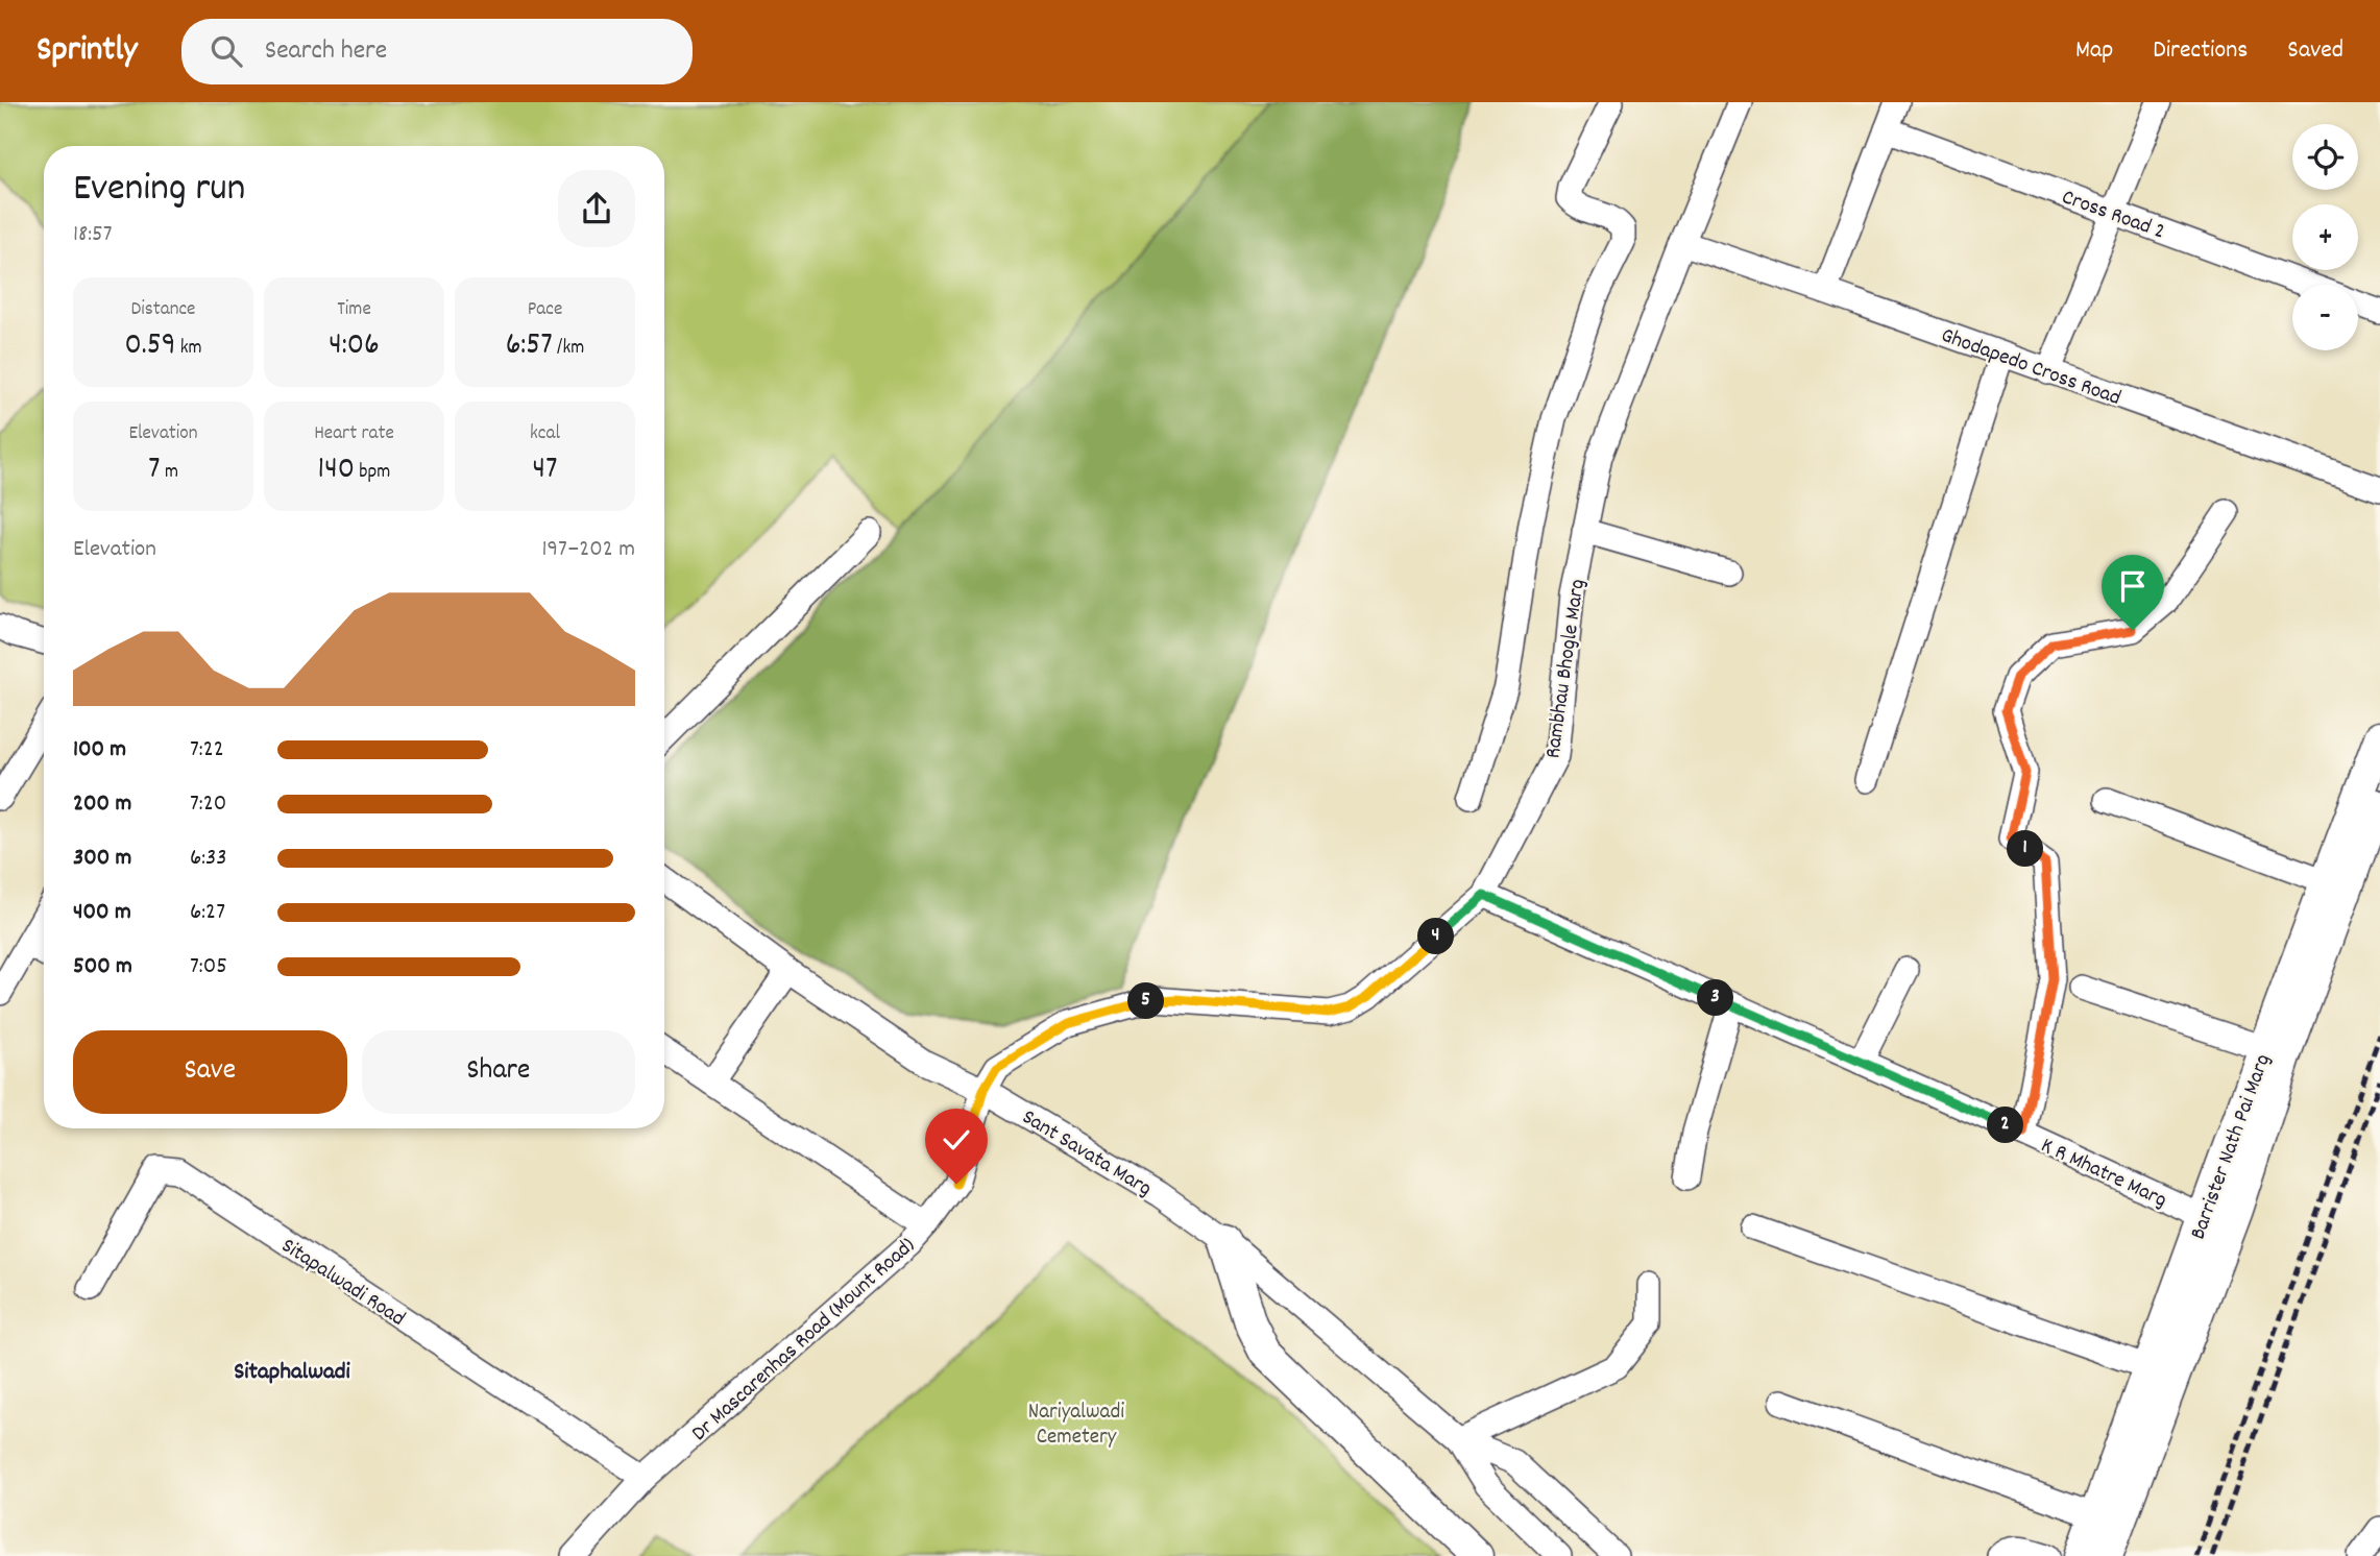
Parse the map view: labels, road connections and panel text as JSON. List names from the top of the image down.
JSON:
{
  "streets": {
    "main road": ["Barrister Nath Pai Marg"],
    "street": [
      "Cross Road 2",
      "Ghodapedo Cross Road",
      "Rambhau Bhogle Marg",
      "Sant Savata Marg",
      "K R Mhatre Marg",
      "Sitapalwadi Road",
      "Dr Mascarenhas Road (Mount Road)"
    ]
  },
  "crossings": [
    ["Ghodapedo Cross Road", "Rambhau Bhogle Marg"],
    ["Rambhau Bhogle Marg", "Sant Savata Marg"],
    ["Rambhau Bhogle Marg", "K R Mhatre Marg"],
    ["Rambhau Bhogle Marg", "Dr Mascarenhas Road (Mount Road)"],
    ["Barrister Nath Pai Marg", "K R Mhatre Marg"],
    ["Sant Savata Marg", "Dr Mascarenhas Road (Mount Road)"],
    ["Sitapalwadi Road", "Dr Mascarenhas Road (Mount Road)"]
  ],
  "districts": ["Sitaphalwadi"],
  "parks": ["Nariyalwadi Cemetery"],
  "page": {
    "header": "Sprintly",
    "search": "Search here",
    "nav": ["Map", "Directions", "Saved"],
    "map_buttons": ["+", "−"],
    "heading": ["Evening run", "18:57"],
    "stats": [
      ["Distance", "0.59 km"],
      ["Time", "4:06"],
      ["Pace", "6:57 /km"],
      ["Elevation", "7 m"],
      ["Heart rate", "140 bpm"],
      ["kcal", "47"]
    ],
    "chart": ["Elevation", "197–202 m"],
    "list": [
      {
        "name": "100 m",
        "note": "7:22"
      },
      {
        "name": "200 m",
        "note": "7:20"
      },
      {
        "name": "300 m",
        "note": "6:33"
      },
      {
        "name": "400 m",
        "note": "6:27"
      },
      {
        "name": "500 m",
        "note": "7:05"
      }
    ],
    "pins": [
      "1",
      "4",
      "3",
      "5",
      "2"
    ],
    "buttons": ["Save", "Share"]
  }
}
